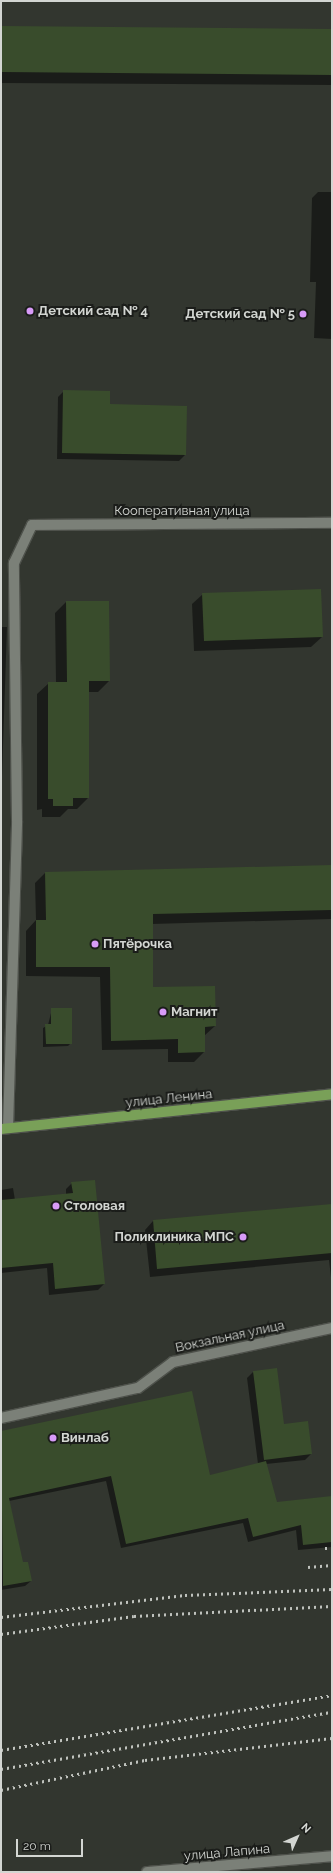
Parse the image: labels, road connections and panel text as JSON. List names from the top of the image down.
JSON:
{
  "streets": {
    "main road": ["улица Ленина"],
    "street": ["Кооперативная улица", "Вокзальная улица", "улица Лапина"]
  },
  "crossings": [
    ["Кооперативная улица", "улица Ленина"]
  ],
  "places": [
    "Детский сад № 4",
    "Детский сад № 5",
    "Пятёрочка",
    "Магнит",
    "Столовая",
    "Поликлиника МПС",
    "Винлаб"
  ],
  "scale_bar": "20 m",
  "north": "top right"
}
